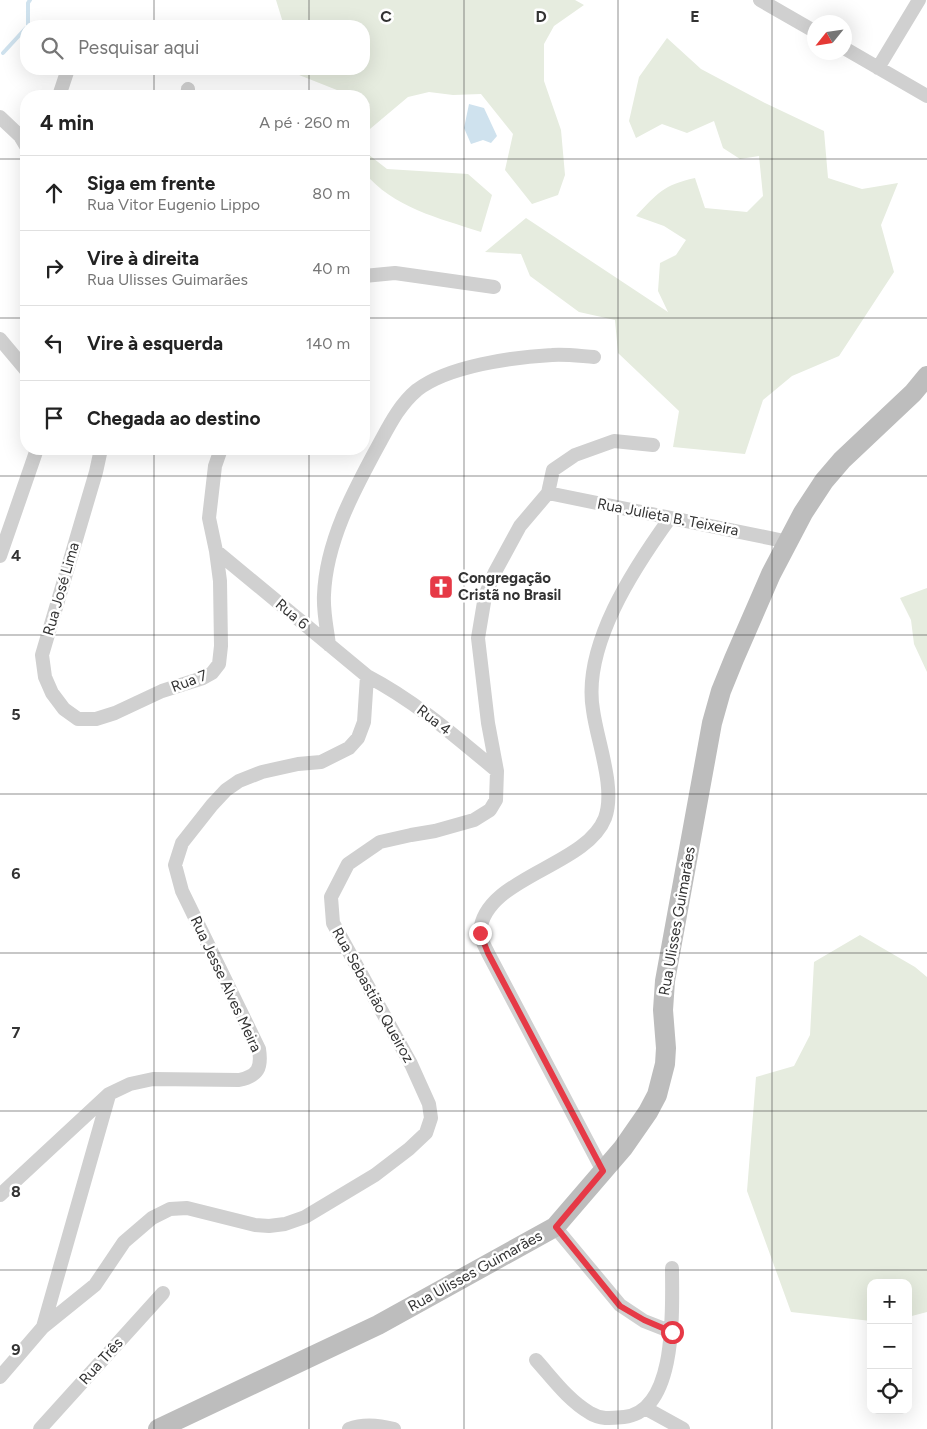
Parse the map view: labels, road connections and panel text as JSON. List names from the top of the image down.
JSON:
{
  "streets": {
    "main road": ["Rua Ulisses Guimarães"],
    "street": [
      "Rua Julieta B. Teixeira",
      "Rua José Lima",
      "Rua 6",
      "Rua 7",
      "Rua 4",
      "Rua Jesse Alves Meira",
      "Rua Sebastião Queiroz",
      "Rua Três"
    ]
  },
  "crossings": [
    ["Rua Julieta B. Teixeira", "Rua Ulisses Guimarães"],
    ["Rua Julieta B. Teixeira", "Rua Sebastião Queiroz"],
    ["Rua José Lima", "Rua 7"],
    ["Rua 6", "Rua 7"],
    ["Rua 6", "Rua 4"],
    ["Rua 6", "Rua Jesse Alves Meira"],
    ["Rua 4", "Rua Jesse Alves Meira"],
    ["Rua 4", "Rua Sebastião Queiroz"]
  ],
  "places": {
    "church": ["Congregação Cristã no Brasil"]
  },
  "north": "bottom left",
  "page": {
    "search": "Pesquisar aqui",
    "heading": ["4 min", "A pé · 260 m"],
    "list": [
      ["Siga em frente", "Rua Vitor Eugenio Lippo", "80 m"],
      ["Vire à direita", "Rua Ulisses Guimarães", "40 m"],
      ["Vire à esquerda", "140 m"],
      "Chegada ao destino"
    ],
    "map_buttons": ["+", "−"]
  },
  "grid": {
    "columns": ["C", "D", "E"],
    "rows": [
      "4",
      "5",
      "6",
      "7",
      "8",
      "9"
    ]
  }
}
